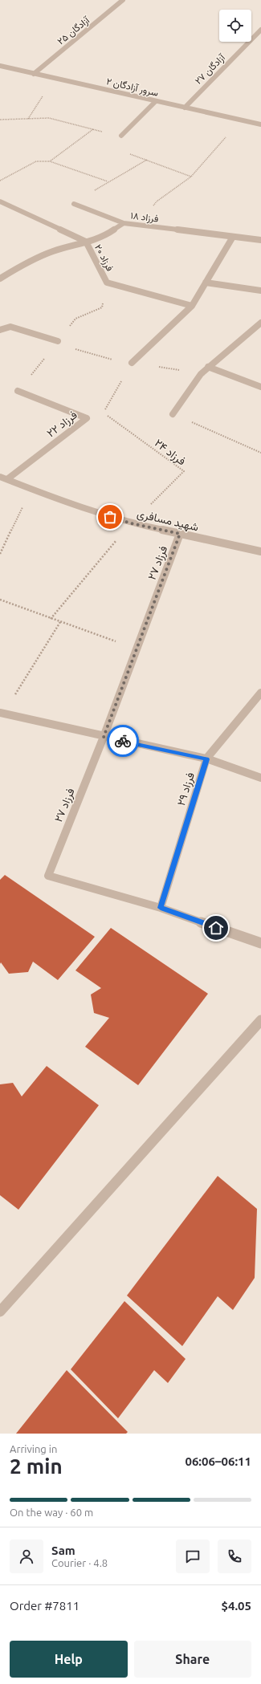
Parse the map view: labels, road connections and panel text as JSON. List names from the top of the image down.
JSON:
{
  "streets": {
    "street": [
      "آزادگان ۲۵",
      "آزادگان ۲۷",
      "سرور آزادگان ۲",
      "فرزاد ۱۸",
      "فرزاد ۲۰",
      "فرزاد ۲۲",
      "شهید مسافری",
      "فرزاد ۲۷",
      "فرزاد ۲۹"
    ],
    "path": ["فرزاد ۲۴"]
  },
  "crossings": [
    ["آزادگان ۲۵", "سرور آزادگان ۲"],
    ["آزادگان ۲۷", "سرور آزادگان ۲"],
    ["فرزاد ۱۸", "فرزاد ۲۰"],
    ["فرزاد ۲۲", "شهید مسافری"],
    ["فرزاد ۲۴", "شهید مسافری"],
    ["شهید مسافری", "فرزاد ۲۷"],
    ["فرزاد ۲۷", "فرزاد ۲۹"]
  ],
  "page": {
    "heading": ["2 min", "Arriving in", "06:06–06:11"],
    "panel": [
      "Sam",
      "Courier · 4.8",
      "Order #7811",
      "$4.05"
    ],
    "bar": "On the way · 60 m",
    "buttons": ["Help", "Share"]
  }
}
